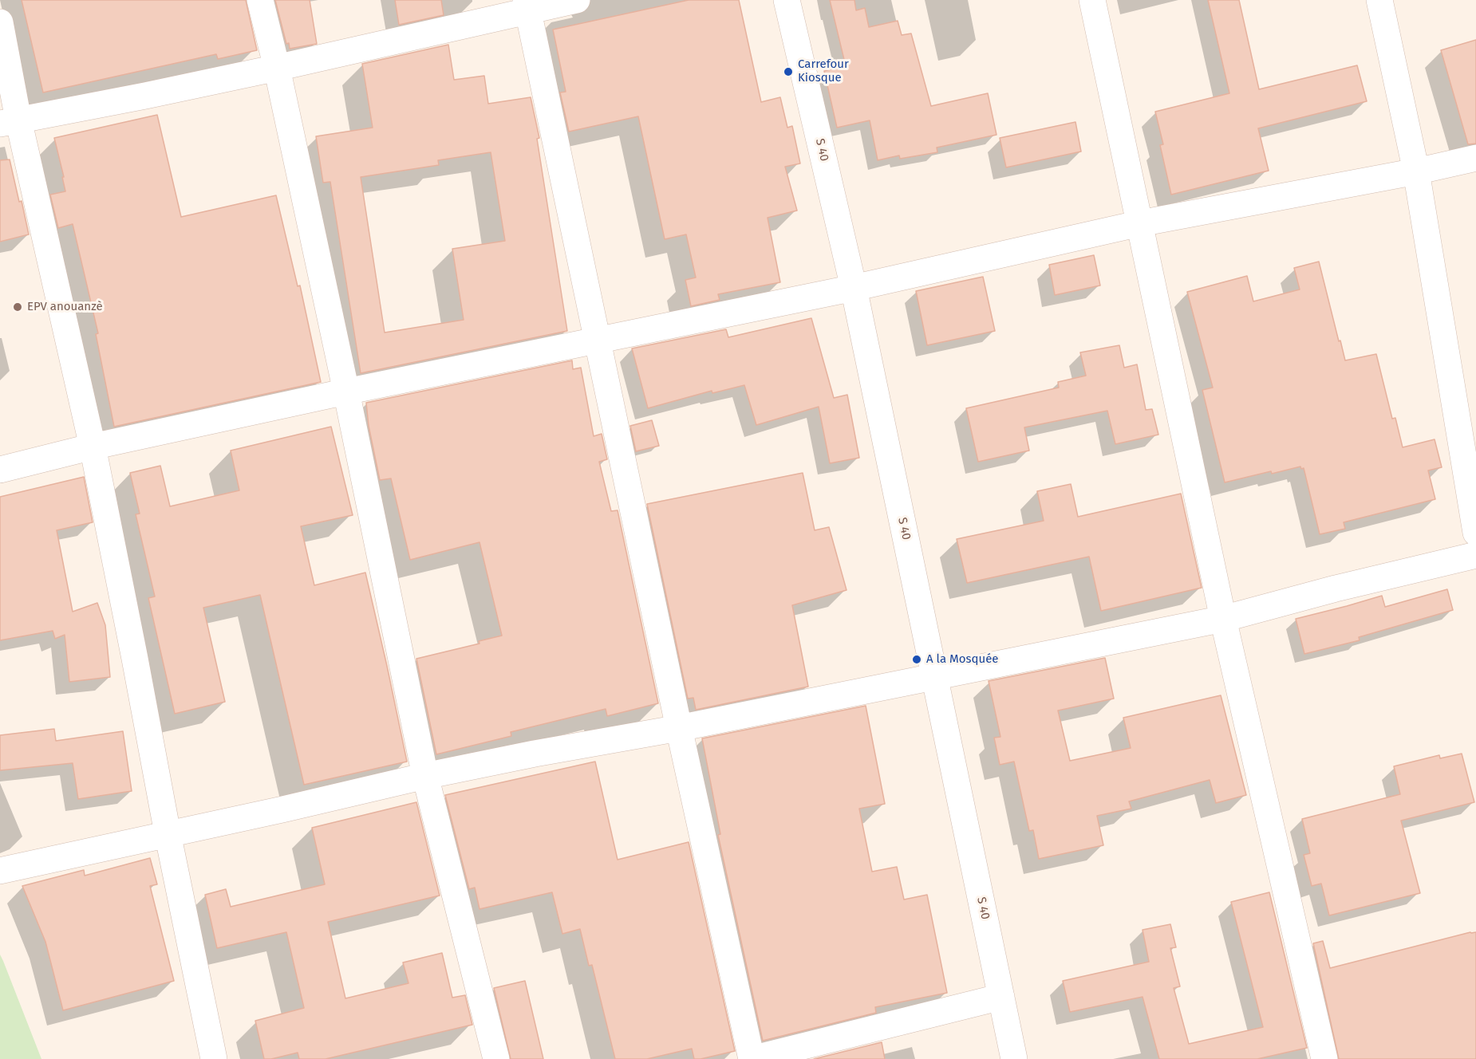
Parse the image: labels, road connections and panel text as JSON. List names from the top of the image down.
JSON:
{
  "streets": {
    "street": ["S 40"]
  },
  "places": ["Carrefour Kiosque", "EPV anouanzè", "A la Mosquée"]
}
